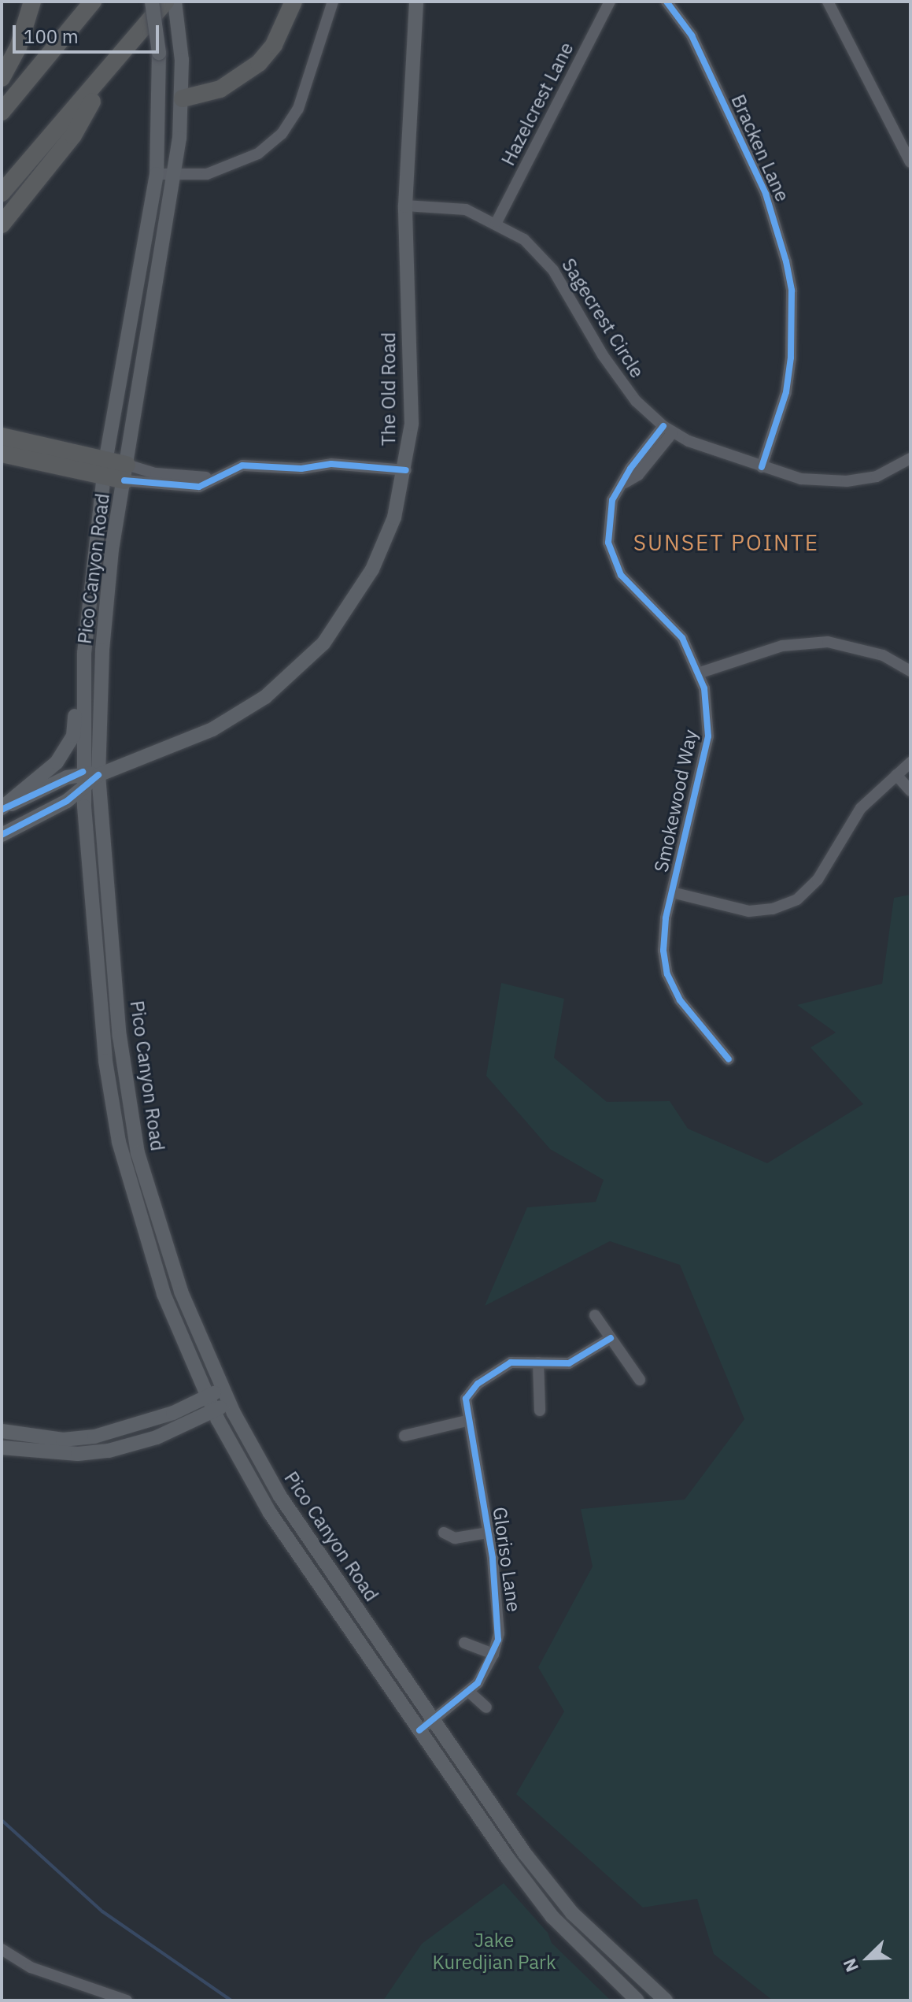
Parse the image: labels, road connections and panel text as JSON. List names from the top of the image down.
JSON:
{
  "streets": {
    "main road": ["The Old Road", "Pico Canyon Road"],
    "street": [
      "Hazelcrest Lane",
      "Bracken Lane",
      "Sagecrest Circle",
      "Smokewood Way",
      "Gloriso Lane"
    ]
  },
  "crossings": [
    ["Hazelcrest Lane", "Sagecrest Circle"],
    ["Bracken Lane", "Sagecrest Circle"],
    ["Sagecrest Circle", "The Old Road"],
    ["Sagecrest Circle", "Smokewood Way"],
    ["The Old Road", "Pico Canyon Road"],
    ["Pico Canyon Road", "Gloriso Lane"]
  ],
  "districts": ["SUNSET POINTE"],
  "parks": ["Jake Kuredjian Park"],
  "scale_bar": "100 m",
  "north": "bottom left"
}
